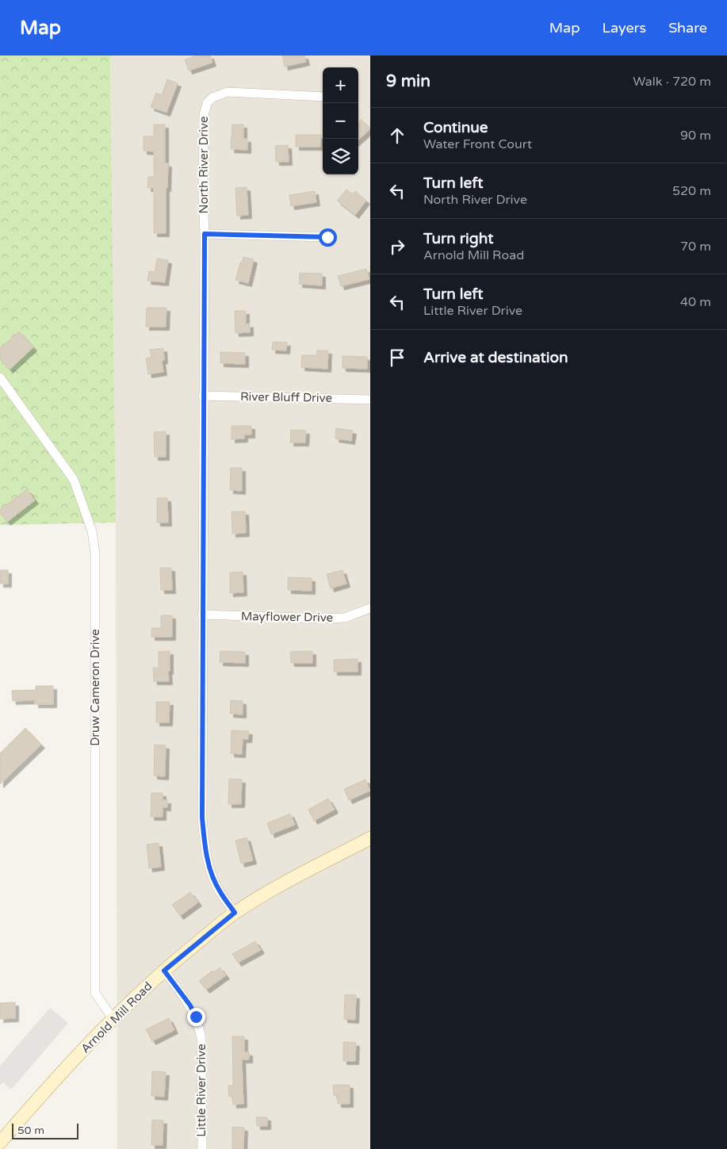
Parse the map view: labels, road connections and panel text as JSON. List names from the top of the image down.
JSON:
{
  "streets": {
    "main road": ["Arnold Mill Road"],
    "street": [
      "North River Drive",
      "River Bluff Drive",
      "Mayflower Drive",
      "Druw Cameron Drive",
      "Little River Drive"
    ]
  },
  "crossings": [
    ["North River Drive", "River Bluff Drive"],
    ["North River Drive", "Mayflower Drive"],
    ["North River Drive", "Arnold Mill Road"],
    ["Druw Cameron Drive", "Arnold Mill Road"],
    ["Arnold Mill Road", "Little River Drive"]
  ],
  "scale_bar": "50 m",
  "page": {
    "header": "Map",
    "nav": ["Map", "Layers", "Share"],
    "heading": ["9 min", "Walk · 720 m"],
    "map_buttons": ["+", "−"],
    "list": [
      ["Continue", "Water Front Court", "90 m"],
      ["Turn left", "North River Drive", "520 m"],
      ["Turn right", "Arnold Mill Road", "70 m"],
      ["Turn left", "Little River Drive", "40 m"],
      "Arrive at destination"
    ],
    "scale": "50 m"
  }
}
